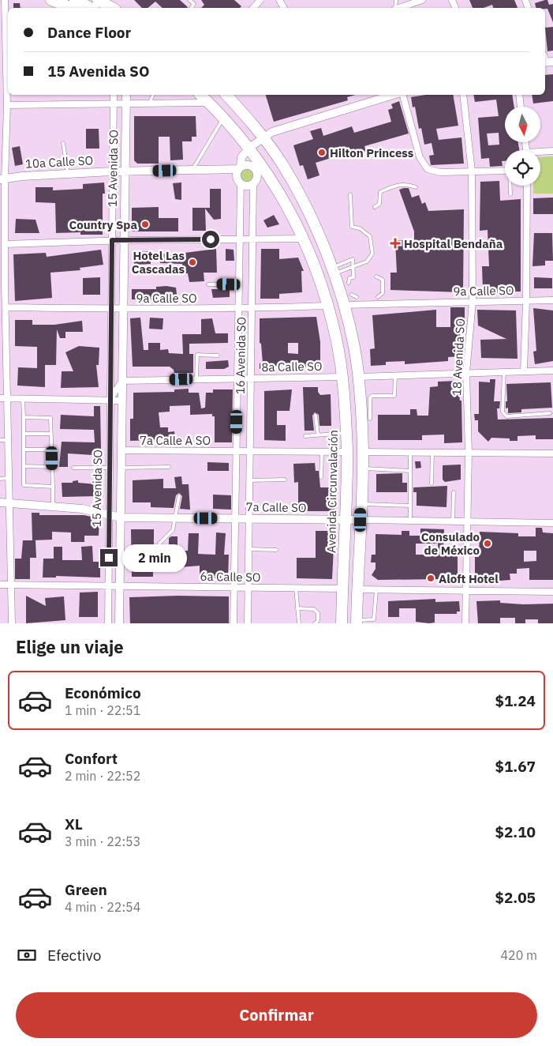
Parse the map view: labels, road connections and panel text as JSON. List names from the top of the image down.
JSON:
{
  "streets": {
    "highway": ["Avenida Circunvalación"],
    "street": [
      "10a Calle SO",
      "15 Avenida SO",
      "9a Calle SO",
      "16 Avenida SO",
      "18 Avenida SO",
      "8a Calle SO",
      "7a Calle A SO",
      "7a Calle SO",
      "6a Calle SO"
    ]
  },
  "crossings": [
    ["10a Calle SO", "15 Avenida SO"],
    ["10a Calle SO", "16 Avenida SO"],
    ["10a Calle SO", "Avenida Circunvalación"],
    ["15 Avenida SO", "9a Calle SO"],
    ["15 Avenida SO", "8a Calle SO"],
    ["15 Avenida SO", "7a Calle A SO"],
    ["15 Avenida SO", "7a Calle SO"],
    ["15 Avenida SO", "6a Calle SO"],
    ["9a Calle SO", "16 Avenida SO"],
    ["9a Calle SO", "18 Avenida SO"],
    ["9a Calle SO", "Avenida Circunvalación"],
    ["16 Avenida SO", "8a Calle SO"],
    ["16 Avenida SO", "7a Calle A SO"],
    ["16 Avenida SO", "Avenida Circunvalación"],
    ["16 Avenida SO", "7a Calle SO"],
    ["16 Avenida SO", "6a Calle SO"],
    ["18 Avenida SO", "7a Calle SO"],
    ["8a Calle SO", "Avenida Circunvalación"],
    ["7a Calle A SO", "Avenida Circunvalación"],
    ["Avenida Circunvalación", "7a Calle SO"],
    ["Avenida Circunvalación", "6a Calle SO"]
  ],
  "places": {
    "other": [
      "Hilton Princess",
      "Country Spa",
      "Hotel Las Cascadas",
      "Consulado de México",
      "Aloft Hotel"
    ],
    "health": ["Hospital Bendaña"]
  },
  "north": "bottom",
  "page": {
    "banner": ["Dance Floor", "15 Avenida SO"],
    "bubble": "2 min",
    "heading": "Elige un viaje",
    "list": [
      {
        "name": "Económico",
        "note": "1 min · 22:51",
        "value": "$1.24"
      },
      {
        "name": "Confort",
        "note": "2 min · 22:52",
        "value": "$1.67"
      },
      {
        "name": "XL",
        "note": "3 min · 22:53",
        "value": "$2.10"
      },
      {
        "name": "Green",
        "note": "4 min · 22:54",
        "value": "$2.05"
      }
    ],
    "pay": ["Efectivo", "420 m"],
    "buttons": "Confirmar"
  }
}
